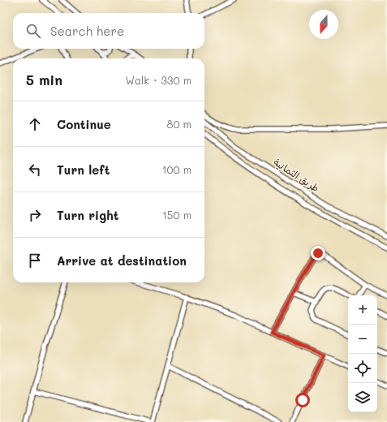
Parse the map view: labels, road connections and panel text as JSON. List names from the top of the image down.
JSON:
{
  "streets": {
    "street": ["طريق الثمانية"]
  },
  "north": "bottom",
  "page": {
    "search": "Search here",
    "heading": ["5 min", "Walk · 330 m"],
    "list": [
      ["Continue", "80 m"],
      ["Turn left", "100 m"],
      ["Turn right", "150 m"],
      "Arrive at destination"
    ],
    "map_buttons": ["+", "−"]
  }
}
